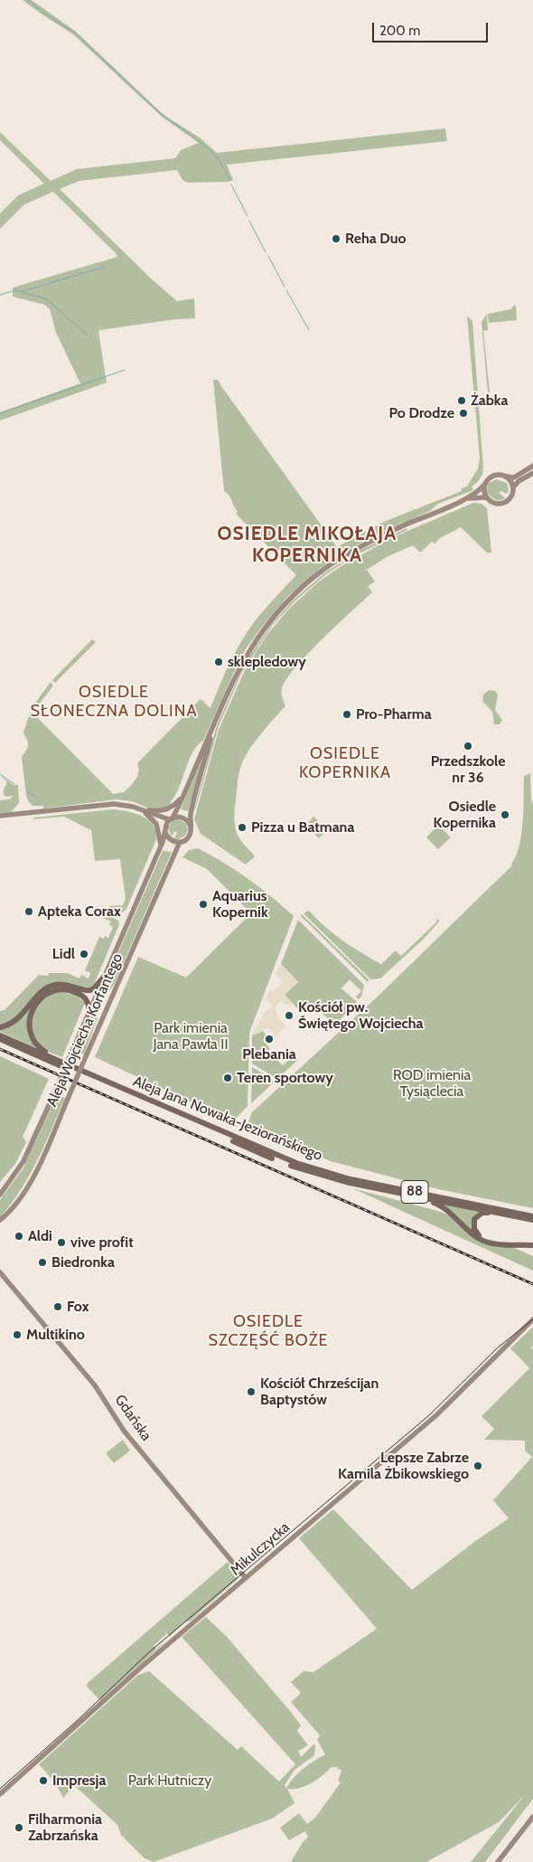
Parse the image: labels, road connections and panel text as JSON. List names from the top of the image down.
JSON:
{
  "streets": {
    "main road": [
      "Aleja Wojciecha Korfantego",
      "Aleja Jana Nowaka-Jeziorańskiego",
      "88",
      "Gdańska",
      "Mikulczycka"
    ]
  },
  "crossings": [
    ["Gdańska", "Mikulczycka"]
  ],
  "districts": [
    "OSIEDLE MIKOŁAJA KOPERNIKA",
    "OSIEDLE SŁONECZNA DOLINA",
    "OSIEDLE KOPERNIKA",
    "OSIEDLE SZCZĘŚĆ BOŻE"
  ],
  "parks": ["Park imienia Jana Pawła II", "ROD imienia Tysiąclecia", "Park Hutniczy"],
  "places": [
    "Reha Duo",
    "Żabka",
    "Po Drodze",
    "sklepledowy",
    "Pro-Pharma",
    "Przedszkole nr 36",
    "Osiedle Kopernika",
    "Pizza u Batmana",
    "Aquarius Kopernik",
    "Apteka Corax",
    "Lidl",
    "Kościół pw. Świętego Wojciecha",
    "Plebania",
    "Teren sportowy",
    "Aldi",
    "vive profit",
    "Biedronka",
    "Fox",
    "Multikino",
    "Kościół Chrześcijan Baptystów",
    "Lepsze Zabrze Kamila Żbikowskiego",
    "Impresja",
    "Filharmonia Zabrzańska"
  ],
  "scale_bar": "200 m"
}
